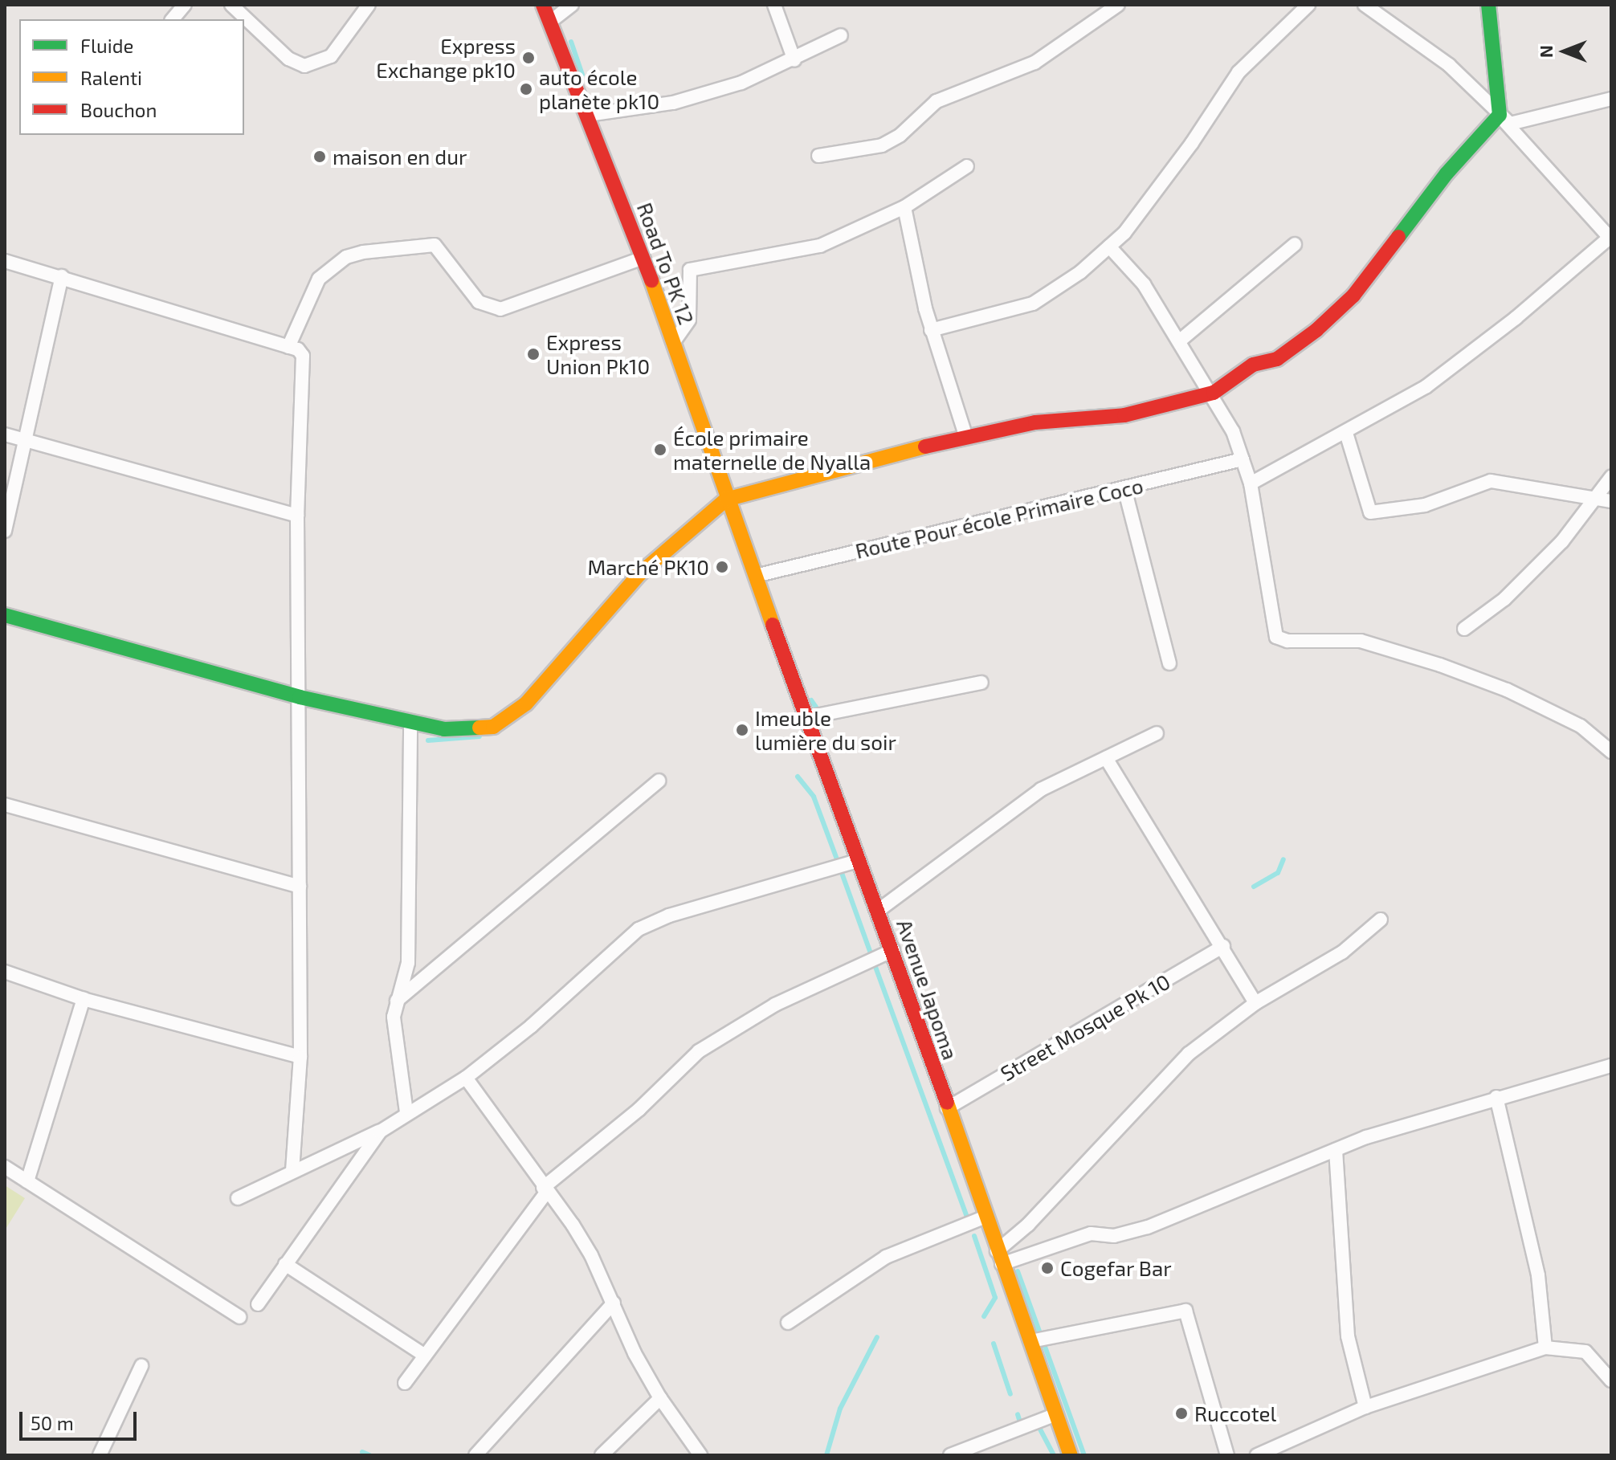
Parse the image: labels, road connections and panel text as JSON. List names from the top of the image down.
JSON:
{
  "streets": {
    "street": [
      "Road To PK 12",
      "Route Pour école Primaire Coco",
      "Avenue Japoma",
      "Street Mosque Pk 10"
    ]
  },
  "crossings": [
    ["Road To PK 12", "Avenue Japoma"],
    ["Route Pour école Primaire Coco", "Avenue Japoma"],
    ["Avenue Japoma", "Street Mosque Pk 10"]
  ],
  "places": [
    "Express Exchange pk10",
    "auto école planète pk10",
    "maison en dur",
    "Express Union Pk10",
    "École primaire maternelle de Nyalla",
    "Marché PK10",
    "Imeuble lumière du soir",
    "Cogefar Bar",
    "Ruccotel"
  ],
  "legend": ["Fluide", "Ralenti", "Bouchon"],
  "scale_bar": "50 m",
  "north": "left"
}
